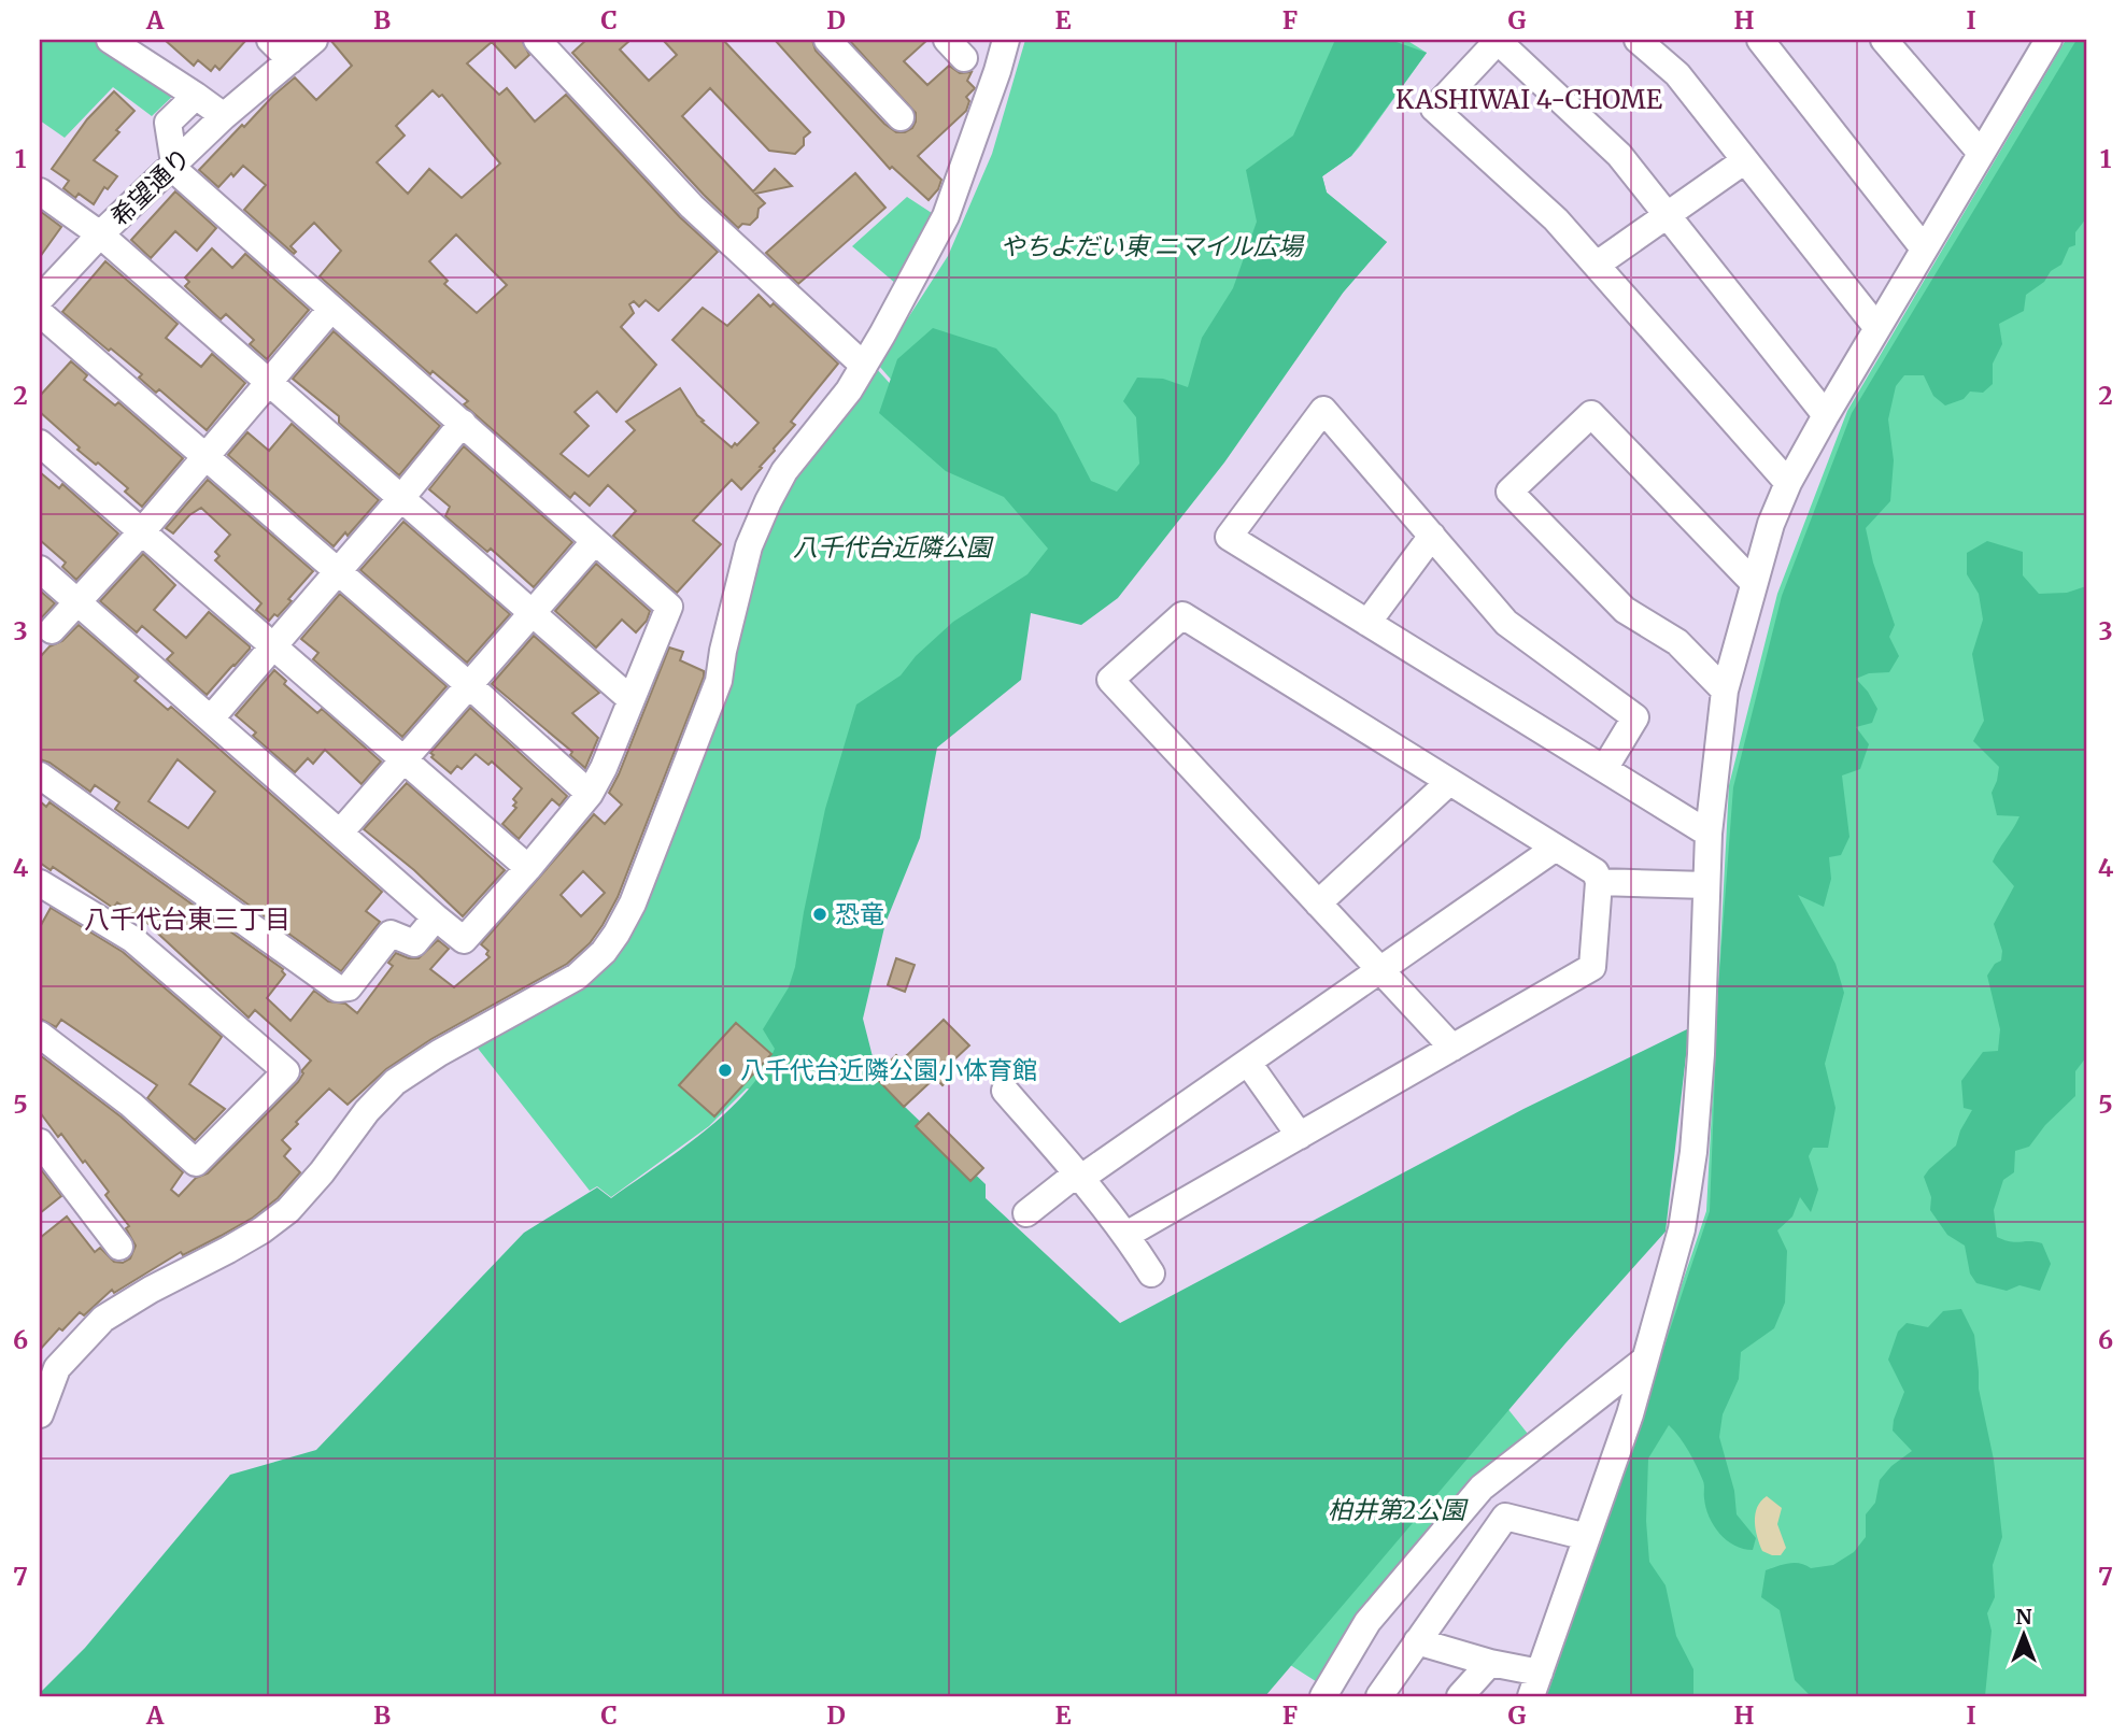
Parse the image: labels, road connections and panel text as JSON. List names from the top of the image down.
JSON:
{
  "streets": {
    "street": ["希望通り"]
  },
  "districts": ["KASHIWAI 4-CHOME", "八千代台東三丁目"],
  "parks": ["やちよだい東 ニマイル広場", "八千代台近隣公園", "柏井第2公園"],
  "places": ["恐竜", "八千代台近隣公園小体育館"],
  "north": "top",
  "grid": {
    "columns": [
      "A",
      "B",
      "C",
      "D",
      "E",
      "F",
      "G",
      "H",
      "I"
    ],
    "rows": [
      "1",
      "2",
      "3",
      "4",
      "5",
      "6",
      "7"
    ]
  }
}
